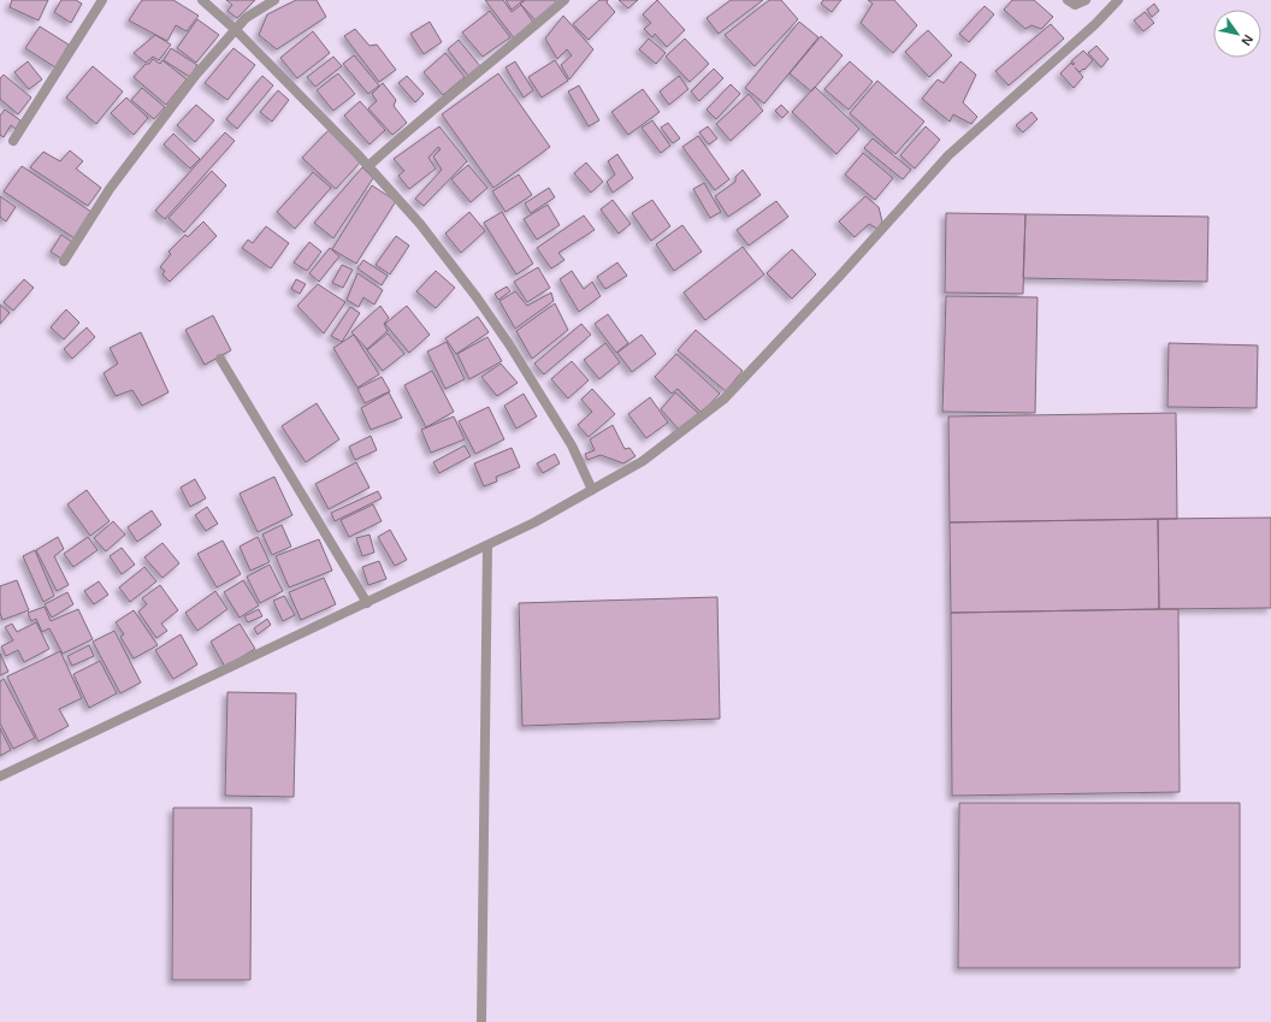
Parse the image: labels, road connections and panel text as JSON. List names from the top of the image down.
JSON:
{
  "north": "bottom right"
}
